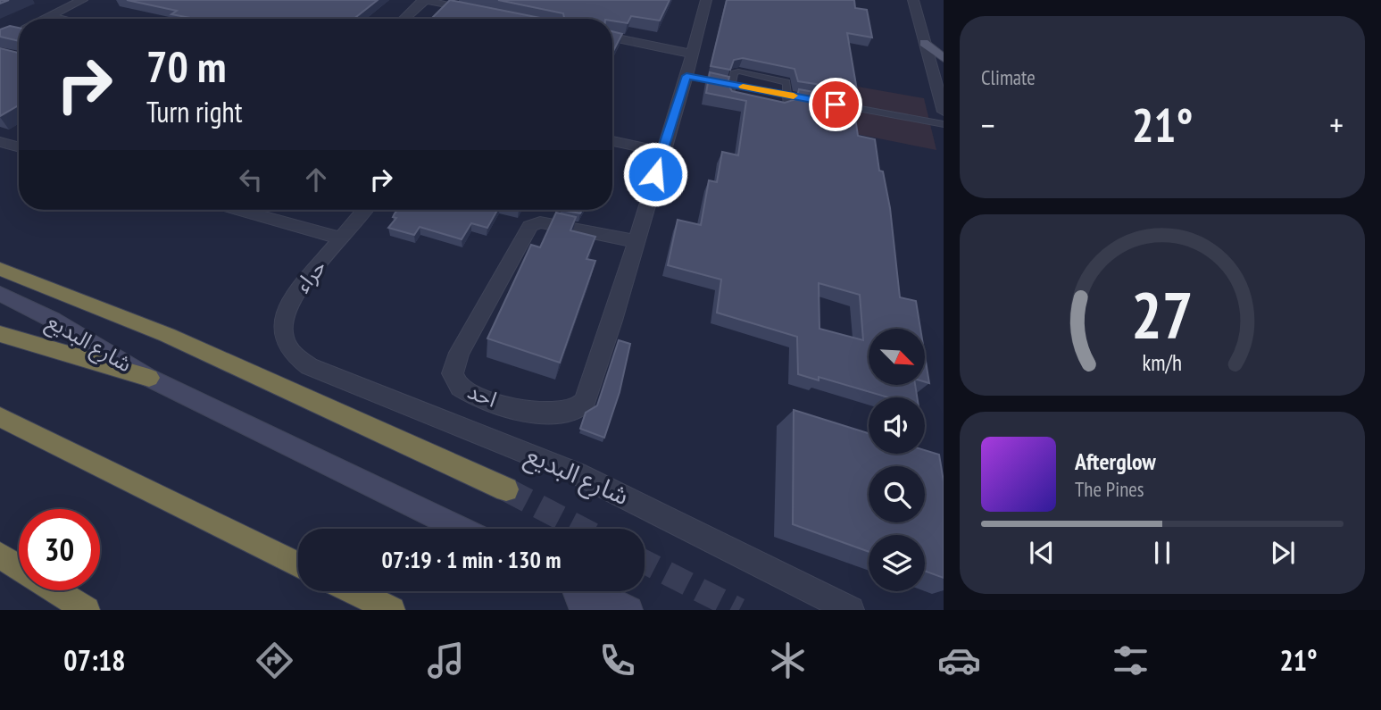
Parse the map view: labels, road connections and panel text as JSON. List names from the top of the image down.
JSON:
{
  "streets": {
    "main road": ["شارع البديع"],
    "street": ["حراء", "احد"]
  },
  "crossings": [
    ["حراء", "شارع البديع"]
  ],
  "north": "bottom right",
  "page": {
    "tile": "Climate",
    "turn": ["70 m", "Turn right"],
    "heat": ["−", "21°", "+"],
    "song": ["Afterglow", "The Pines"],
    "limit": "30",
    "trip": "07:19 · 1 min · 130 m",
    "tabs": ["07:18", "21°"],
    "gauge": ["27", "km/h"]
  }
}
